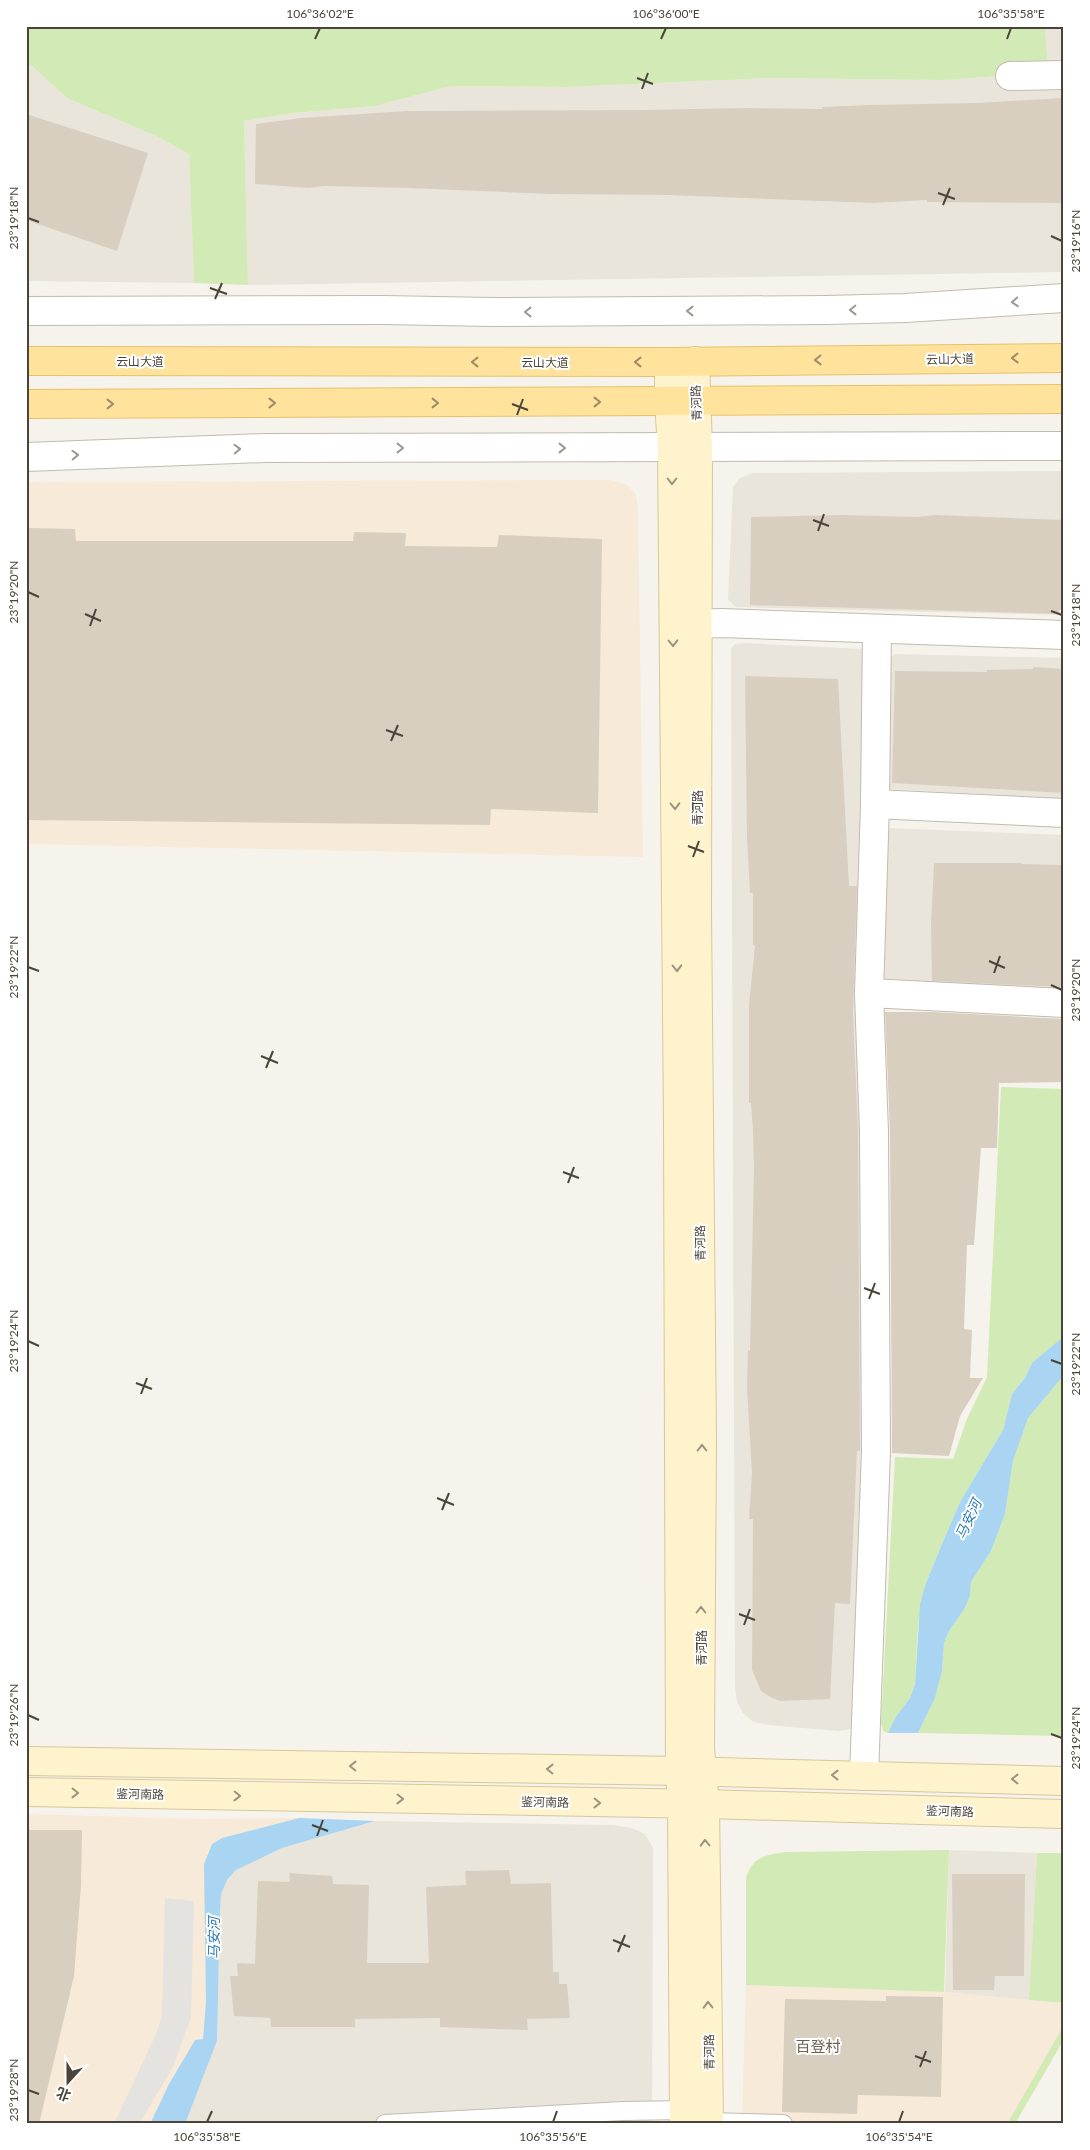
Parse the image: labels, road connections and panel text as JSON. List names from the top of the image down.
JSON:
{
  "streets": {
    "main road": ["云山大道"],
    "street": ["青河路", "鉴河南路"]
  },
  "crossings": [
    ["云山大道", "青河路"],
    ["青河路", "鉴河南路"]
  ],
  "districts": ["百登村"],
  "water": ["马安河"],
  "north": "bottom",
  "coordinates": [
    "106°36'02\"E",
    "106°36'00\"E",
    "106°35'58\"E",
    "23°19'18\"N",
    "23°19'16\"N",
    "23°19'20\"N",
    "23°19'22\"N",
    "23°19'24\"N",
    "23°19'26\"N",
    "23°19'28\"N",
    "106°35'56\"E",
    "106°35'54\"E"
  ]
}
